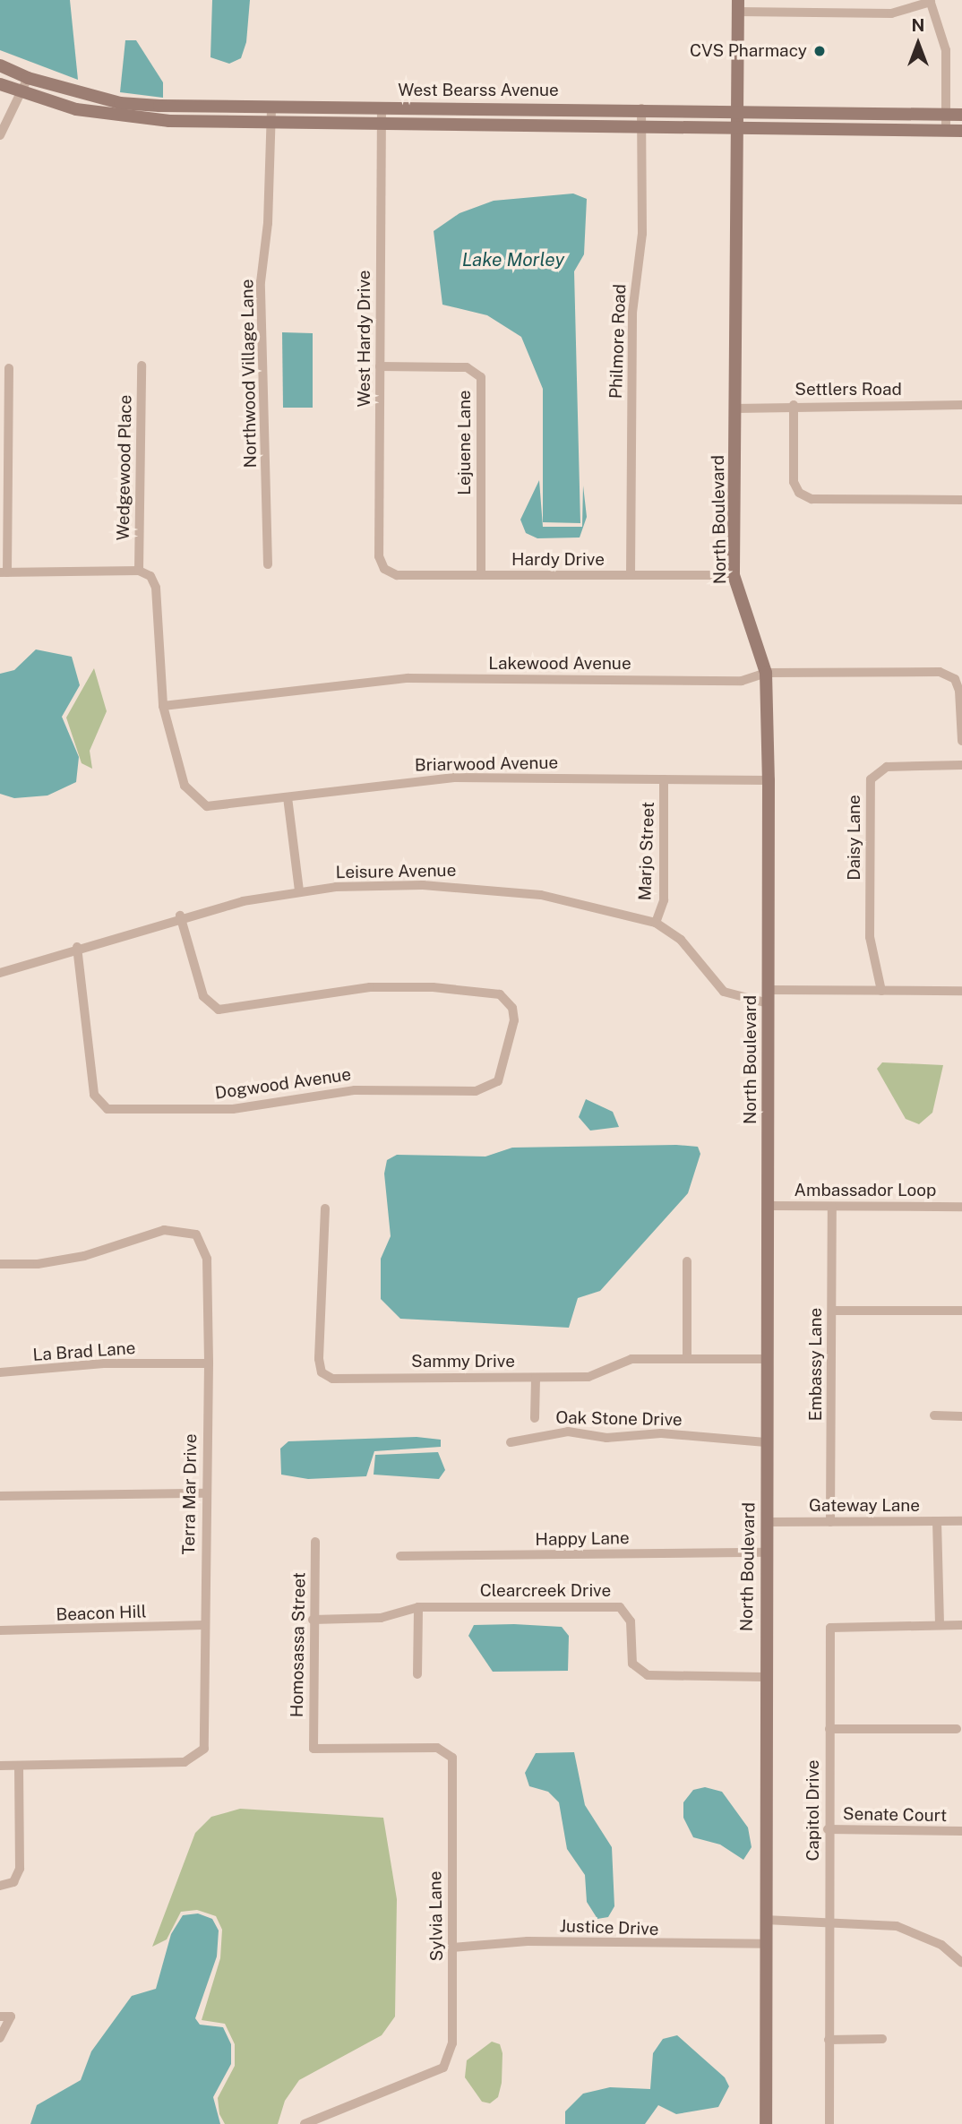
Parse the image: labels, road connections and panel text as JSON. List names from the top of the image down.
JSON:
{
  "streets": {
    "street": [
      "West Bearss Avenue",
      "West Hardy Drive",
      "Philmore Road",
      "Northwood Village Lane",
      "Settlers Road",
      "Lejuene Lane",
      "Wedgewood Place",
      "North Boulevard",
      "Hardy Drive",
      "Lakewood Avenue",
      "Briarwood Avenue",
      "Daisy Lane",
      "Marjo Street",
      "Leisure Avenue",
      "Dogwood Avenue",
      "Ambassador Loop",
      "La Brad Lane",
      "Sammy Drive",
      "Embassy Lane",
      "Oak Stone Drive",
      "Terra Mar Drive",
      "Gateway Lane",
      "Happy Lane",
      "Clearcreek Drive",
      "Beacon Hill",
      "Homosassa Street",
      "Capitol Drive",
      "Senate Court",
      "Sylvia Lane",
      "Justice Drive"
    ]
  },
  "crossings": [
    ["West Bearss Avenue", "West Hardy Drive"],
    ["West Bearss Avenue", "Philmore Road"],
    ["West Bearss Avenue", "Northwood Village Lane"],
    ["West Bearss Avenue", "North Boulevard"],
    ["West Hardy Drive", "Lejuene Lane"],
    ["West Hardy Drive", "Hardy Drive"],
    ["Philmore Road", "Hardy Drive"],
    ["Settlers Road", "North Boulevard"],
    ["Lejuene Lane", "Hardy Drive"],
    ["North Boulevard", "Hardy Drive"],
    ["North Boulevard", "Lakewood Avenue"],
    ["North Boulevard", "Briarwood Avenue"],
    ["North Boulevard", "Leisure Avenue"],
    ["North Boulevard", "Ambassador Loop"],
    ["North Boulevard", "Sammy Drive"],
    ["North Boulevard", "Oak Stone Drive"],
    ["North Boulevard", "Gateway Lane"],
    ["North Boulevard", "Happy Lane"],
    ["North Boulevard", "Clearcreek Drive"],
    ["North Boulevard", "Justice Drive"],
    ["Lakewood Avenue", "Briarwood Avenue"],
    ["Briarwood Avenue", "Marjo Street"],
    ["Marjo Street", "Leisure Avenue"],
    ["Leisure Avenue", "Dogwood Avenue"],
    ["Ambassador Loop", "Embassy Lane"],
    ["La Brad Lane", "Terra Mar Drive"],
    ["Embassy Lane", "Gateway Lane"],
    ["Terra Mar Drive", "Beacon Hill"],
    ["Clearcreek Drive", "Homosassa Street"],
    ["Homosassa Street", "Sylvia Lane"],
    ["Capitol Drive", "Senate Court"],
    ["Sylvia Lane", "Justice Drive"]
  ],
  "water": ["Lake Morley"],
  "places": ["CVS Pharmacy"],
  "north": "top"
}
